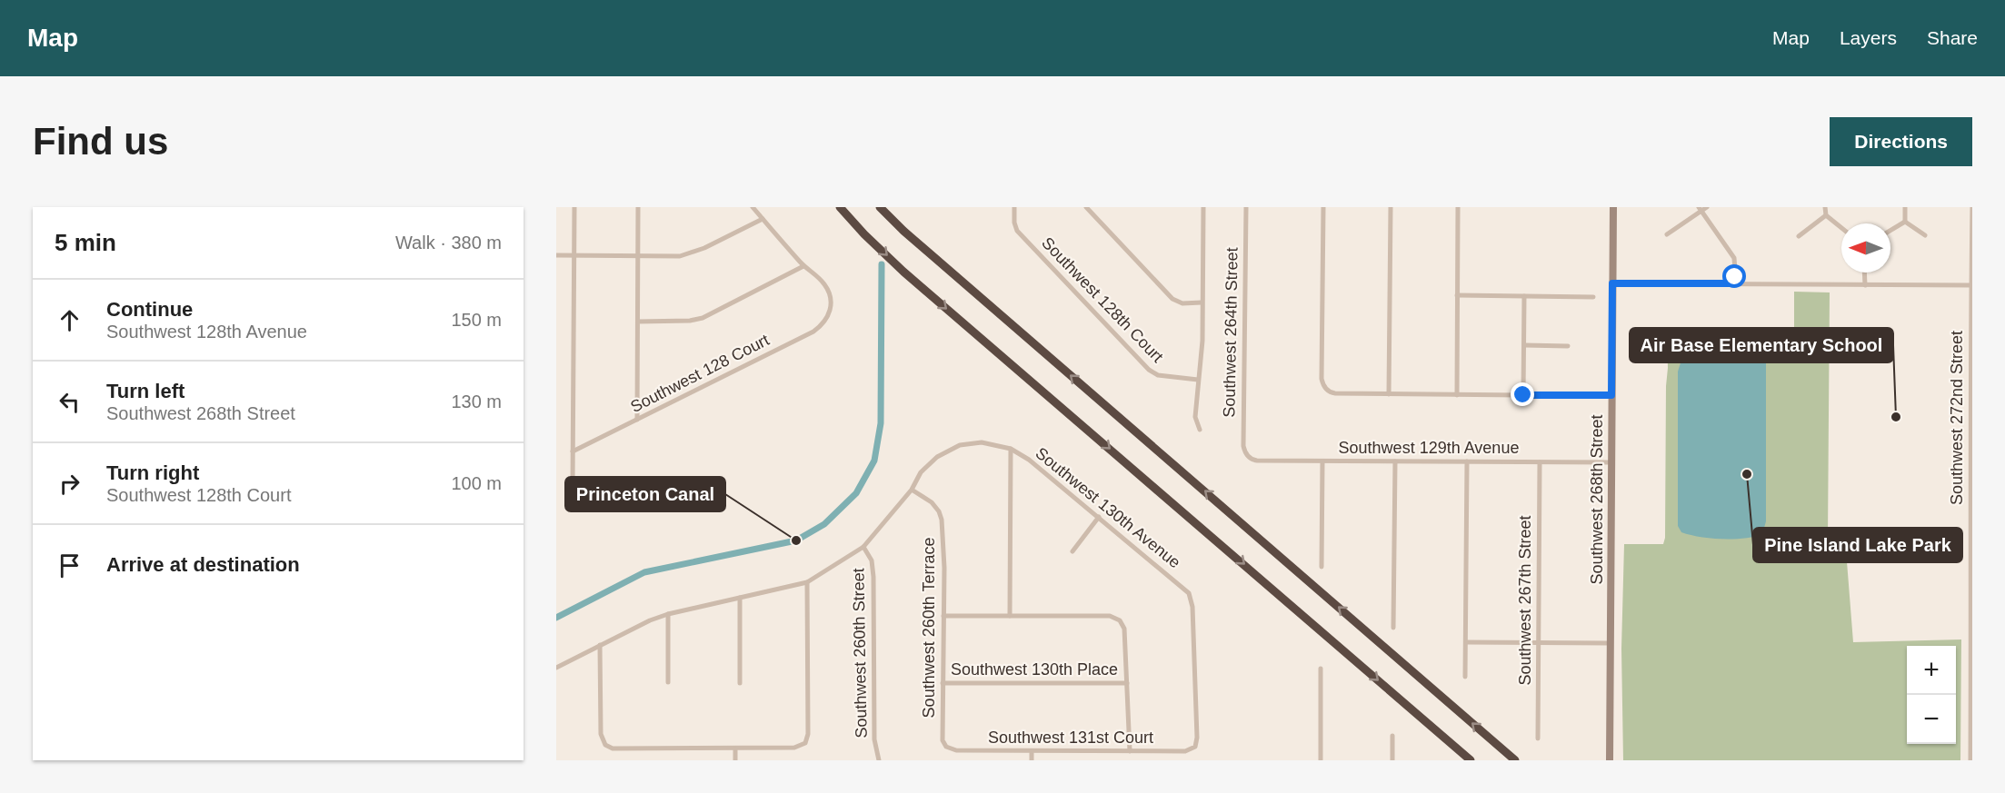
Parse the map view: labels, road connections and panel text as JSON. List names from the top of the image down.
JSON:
{
  "streets": {
    "main road": ["Southwest 268th Street"],
    "street": [
      "Southwest 128th Court",
      "Southwest 264th Street",
      "Southwest 128 Court",
      "Southwest 272nd Street",
      "Southwest 129th Avenue",
      "Southwest 130th Avenue",
      "Southwest 267th Street",
      "Southwest 260th Terrace",
      "Southwest 260th Street",
      "Southwest 130th Place",
      "Southwest 131st Court"
    ]
  },
  "crossings": [
    ["Southwest 264th Street", "Southwest 129th Avenue"],
    ["Southwest 129th Avenue", "Southwest 268th Street"],
    ["Southwest 129th Avenue", "Southwest 267th Street"],
    ["Southwest 130th Avenue", "Southwest 260th Terrace"],
    ["Southwest 130th Avenue", "Southwest 260th Street"],
    ["Southwest 130th Avenue", "Southwest 131st Court"],
    ["Southwest 260th Terrace", "Southwest 130th Place"],
    ["Southwest 260th Terrace", "Southwest 131st Court"]
  ],
  "places": ["Air Base Elementary School", "Pine Island Lake Park", "Princeton Canal"],
  "north": "left",
  "page": {
    "header": "Map",
    "nav": ["Map", "Layers", "Share"],
    "buttons": "Directions",
    "title": "Find us",
    "heading": ["5 min", "Walk · 380 m"],
    "list": [
      ["Continue", "Southwest 128th Avenue", "150 m"],
      ["Turn left", "Southwest 268th Street", "130 m"],
      ["Turn right", "Southwest 128th Court", "100 m"],
      "Arrive at destination"
    ],
    "map_buttons": ["+", "−"]
  }
}
